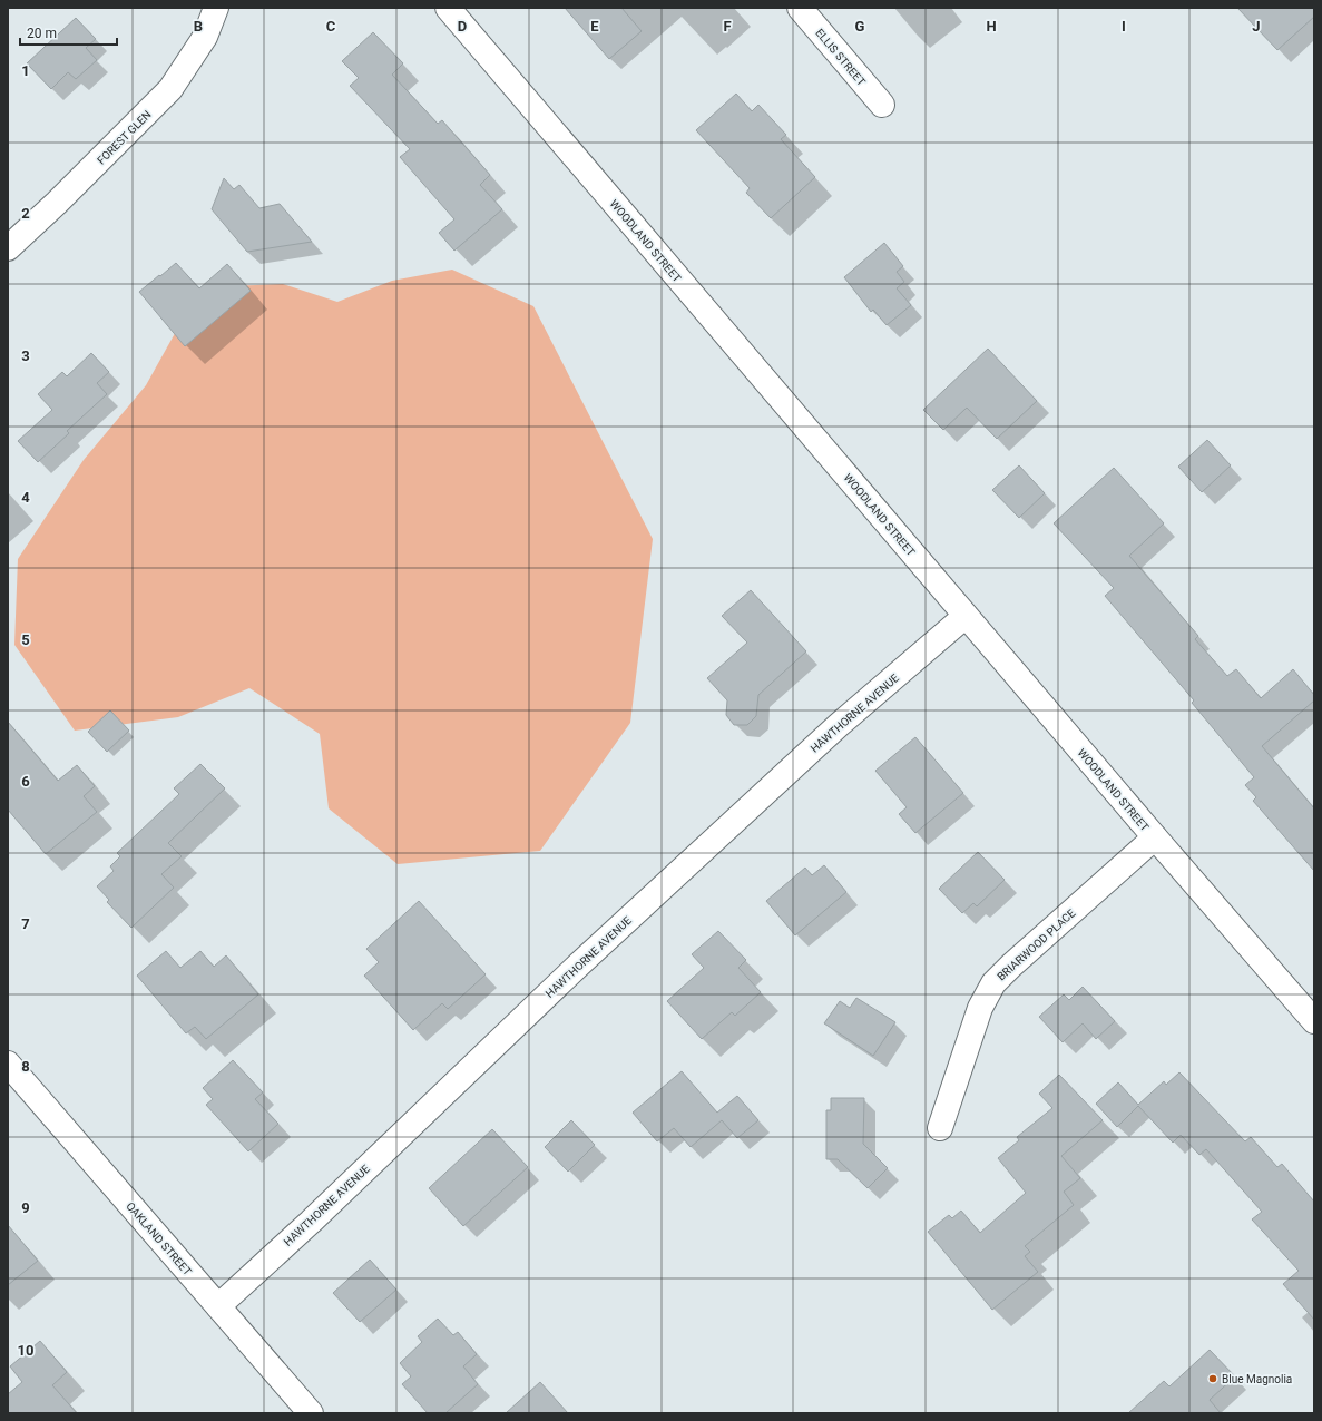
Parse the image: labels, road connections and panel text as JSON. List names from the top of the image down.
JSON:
{
  "streets": {
    "street": [
      "ELLIS STREET",
      "FOREST GLEN",
      "WOODLAND STREET",
      "HAWTHORNE AVENUE",
      "BRIARWOOD PLACE",
      "OAKLAND STREET"
    ]
  },
  "crossings": [
    ["WOODLAND STREET", "HAWTHORNE AVENUE"],
    ["WOODLAND STREET", "BRIARWOOD PLACE"],
    ["HAWTHORNE AVENUE", "OAKLAND STREET"]
  ],
  "places": ["Blue Magnolia"],
  "scale_bar": "20 m",
  "grid": {
    "columns": [
      "B",
      "C",
      "D",
      "E",
      "F",
      "G",
      "H",
      "I",
      "J"
    ],
    "rows": [
      "1",
      "2",
      "3",
      "4",
      "5",
      "6",
      "7",
      "8",
      "9",
      "10"
    ]
  }
}
